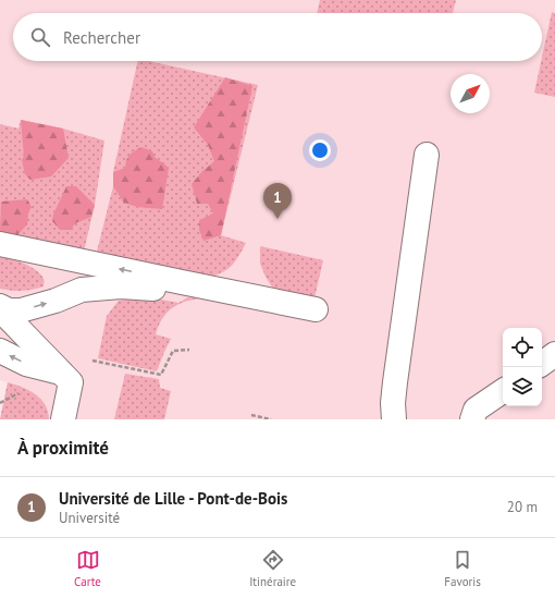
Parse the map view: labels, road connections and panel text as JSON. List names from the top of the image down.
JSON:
{
  "north": "top right",
  "page": {
    "search": "Rechercher",
    "pins": "1",
    "heading": "À proximité",
    "list": [
      {
        "mark": "1",
        "name": "Université de Lille - Pont-de-Bois",
        "note": "Université",
        "value": "20 m"
      }
    ],
    "nav": ["Carte", "Itinéraire", "Favoris"]
  }
}
